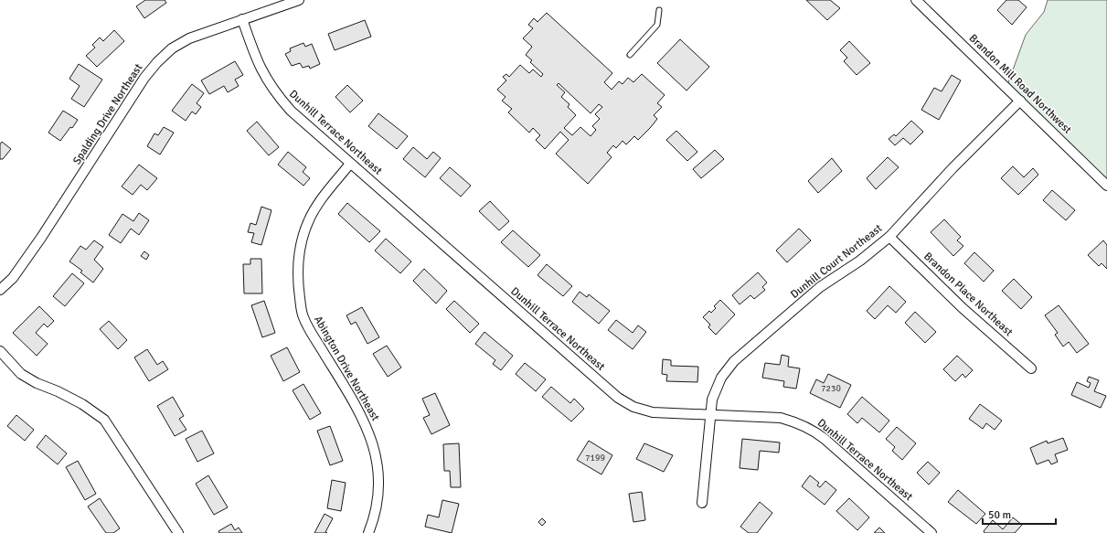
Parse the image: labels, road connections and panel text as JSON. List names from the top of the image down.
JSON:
{
  "streets": {
    "street": [
      "Brandon Mill Road Northwest",
      "Spalding Drive Northeast",
      "Dunhill Terrace Northeast",
      "Dunhill Court Northeast",
      "Brandon Place Northeast",
      "Abington Drive Northeast"
    ]
  },
  "crossings": [
    ["Brandon Mill Road Northwest", "Dunhill Court Northeast"],
    ["Spalding Drive Northeast", "Dunhill Terrace Northeast"],
    ["Dunhill Terrace Northeast", "Dunhill Court Northeast"],
    ["Dunhill Terrace Northeast", "Abington Drive Northeast"],
    ["Dunhill Court Northeast", "Brandon Place Northeast"]
  ],
  "house_numbers": ["7230", "7199"],
  "scale_bar": "50 m"
}
